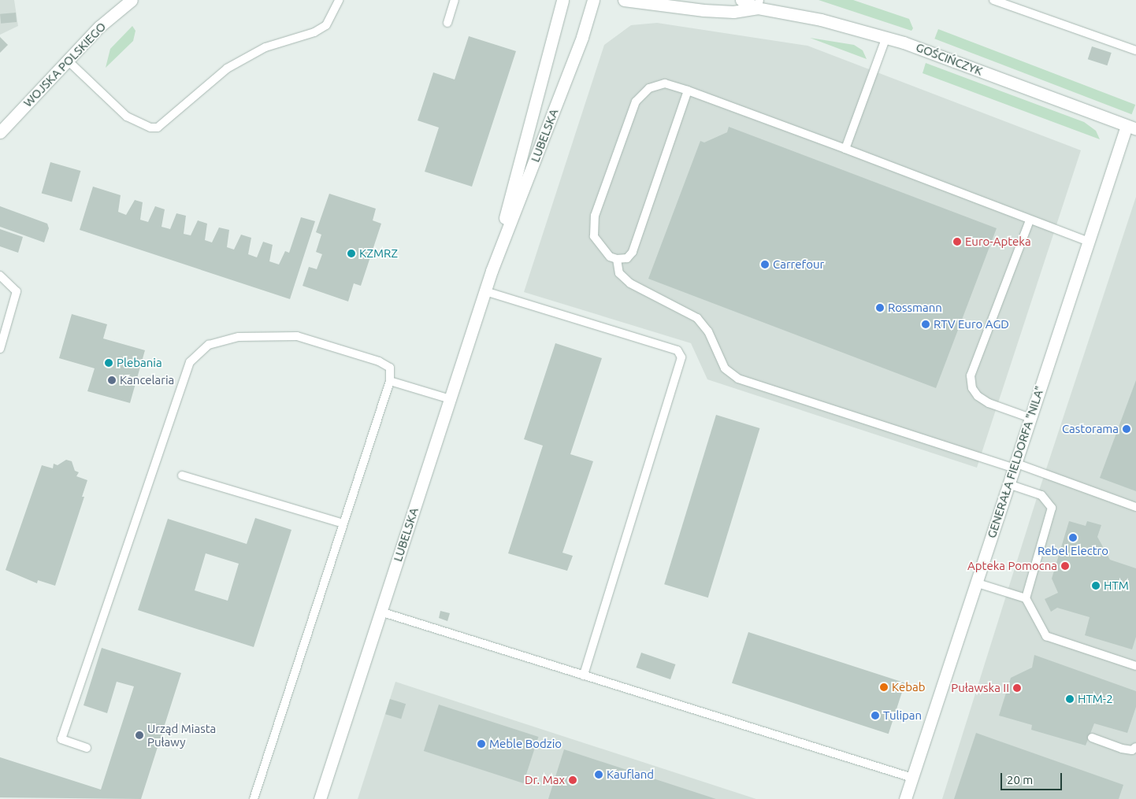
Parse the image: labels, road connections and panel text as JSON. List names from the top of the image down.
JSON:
{
  "streets": {
    "street": [
      "GOŚCIŃCZYK",
      "WOJSKA POLSKIEGO",
      "LUBELSKA",
      "GENERAŁA FIELDORFA \"NILA\""
    ]
  },
  "crossings": [
    ["GOŚCIŃCZYK", "GENERAŁA FIELDORFA \"NILA\""]
  ],
  "places": [
    "Euro-Apteka",
    "KZMRZ",
    "Carrefour",
    "Rossmann",
    "RTV Euro AGD",
    "Plebania",
    "Kancelaria",
    "Castorama",
    "Rebel Electro",
    "Apteka Pomocna",
    "HTM",
    "Kebab",
    "Puławska II",
    "HTM-2",
    "Tulipan",
    "Urząd Miasta Puławy",
    "Meble Bodzio",
    "Kaufland",
    "Dr. Max"
  ],
  "scale_bar": "20 m"
}
